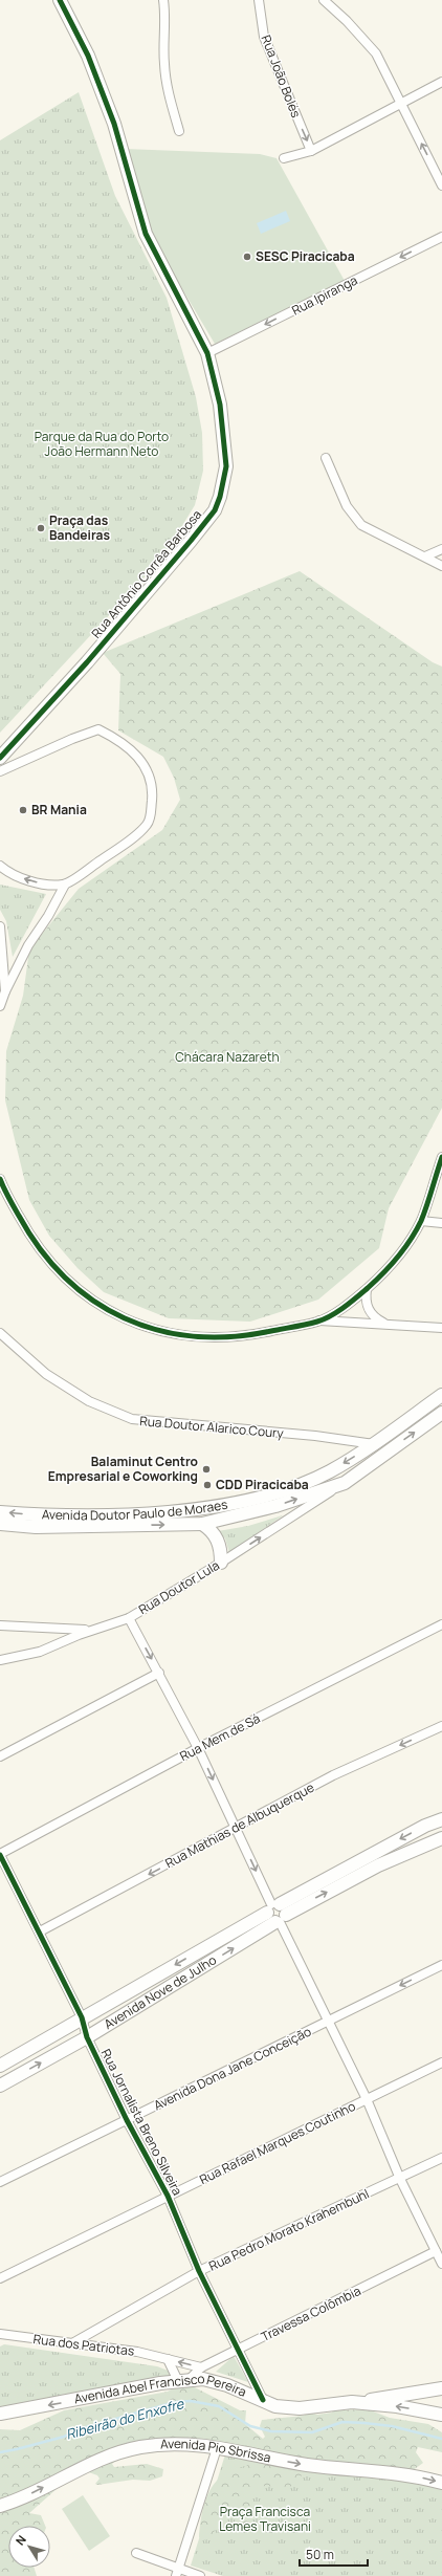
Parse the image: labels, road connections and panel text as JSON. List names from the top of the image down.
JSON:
{
  "streets": {
    "main road": [
      "Rua Antônio Corrêa Barbosa",
      "Avenida Doutor Paulo de Moraes",
      "Avenida Nove de Julho",
      "Avenida Abel Francisco Pereira",
      "Avenida Pio Sbrissa"
    ],
    "street": [
      "Rua João Bolés",
      "Rua Ipiranga",
      "Rua Doutor Alarico Coury",
      "Rua Doutor Lula",
      "Rua Mem de Sá",
      "Rua Mathias de Albuquerque",
      "Avenida Dona Jane Conceição",
      "Rua Jornalista Breno Silveira",
      "Rua Rafael Marques Coutinho",
      "Rua Pedro Morato Krahembuhl",
      "Travessa Colômbia",
      "Rua dos Patriotas"
    ]
  },
  "crossings": [
    ["Rua Ipiranga", "Rua Antônio Corrêa Barbosa"],
    ["Rua Doutor Alarico Coury", "Avenida Doutor Paulo de Moraes"],
    ["Avenida Doutor Paulo de Moraes", "Rua Doutor Lula"],
    ["Rua Mem de Sá", "Rua Jornalista Breno Silveira"],
    ["Rua Mathias de Albuquerque", "Rua Jornalista Breno Silveira"],
    ["Avenida Nove de Julho", "Rua Jornalista Breno Silveira"],
    ["Avenida Dona Jane Conceição", "Rua Jornalista Breno Silveira"],
    ["Rua Jornalista Breno Silveira", "Rua Rafael Marques Coutinho"],
    ["Rua Jornalista Breno Silveira", "Rua Pedro Morato Krahembuhl"],
    ["Rua Jornalista Breno Silveira", "Travessa Colômbia"],
    ["Rua Jornalista Breno Silveira", "Avenida Abel Francisco Pereira"],
    ["Rua Pedro Morato Krahembuhl", "Rua dos Patriotas"],
    ["Travessa Colômbia", "Rua dos Patriotas"],
    ["Travessa Colômbia", "Avenida Abel Francisco Pereira"]
  ],
  "one_way": [
    "Rua João Bolés",
    "Rua Ipiranga",
    "Rua Doutor Lula",
    "Rua Mathias de Albuquerque",
    "Avenida Pio Sbrissa"
  ],
  "water": ["Ribeirão do Enxofre"],
  "parks": ["Parque da Rua do Porto João Hermann Neto", "Chácara Nazareth", "Praça Francisca Lemes Travisani"],
  "places": [
    "SESC Piracicaba",
    "Praça das Bandeiras",
    "BR Mania",
    "Balaminut Centro Empresarial e Coworking",
    "CDD Piracicaba"
  ],
  "scale_bar": "50 m",
  "north": "top left"
}
